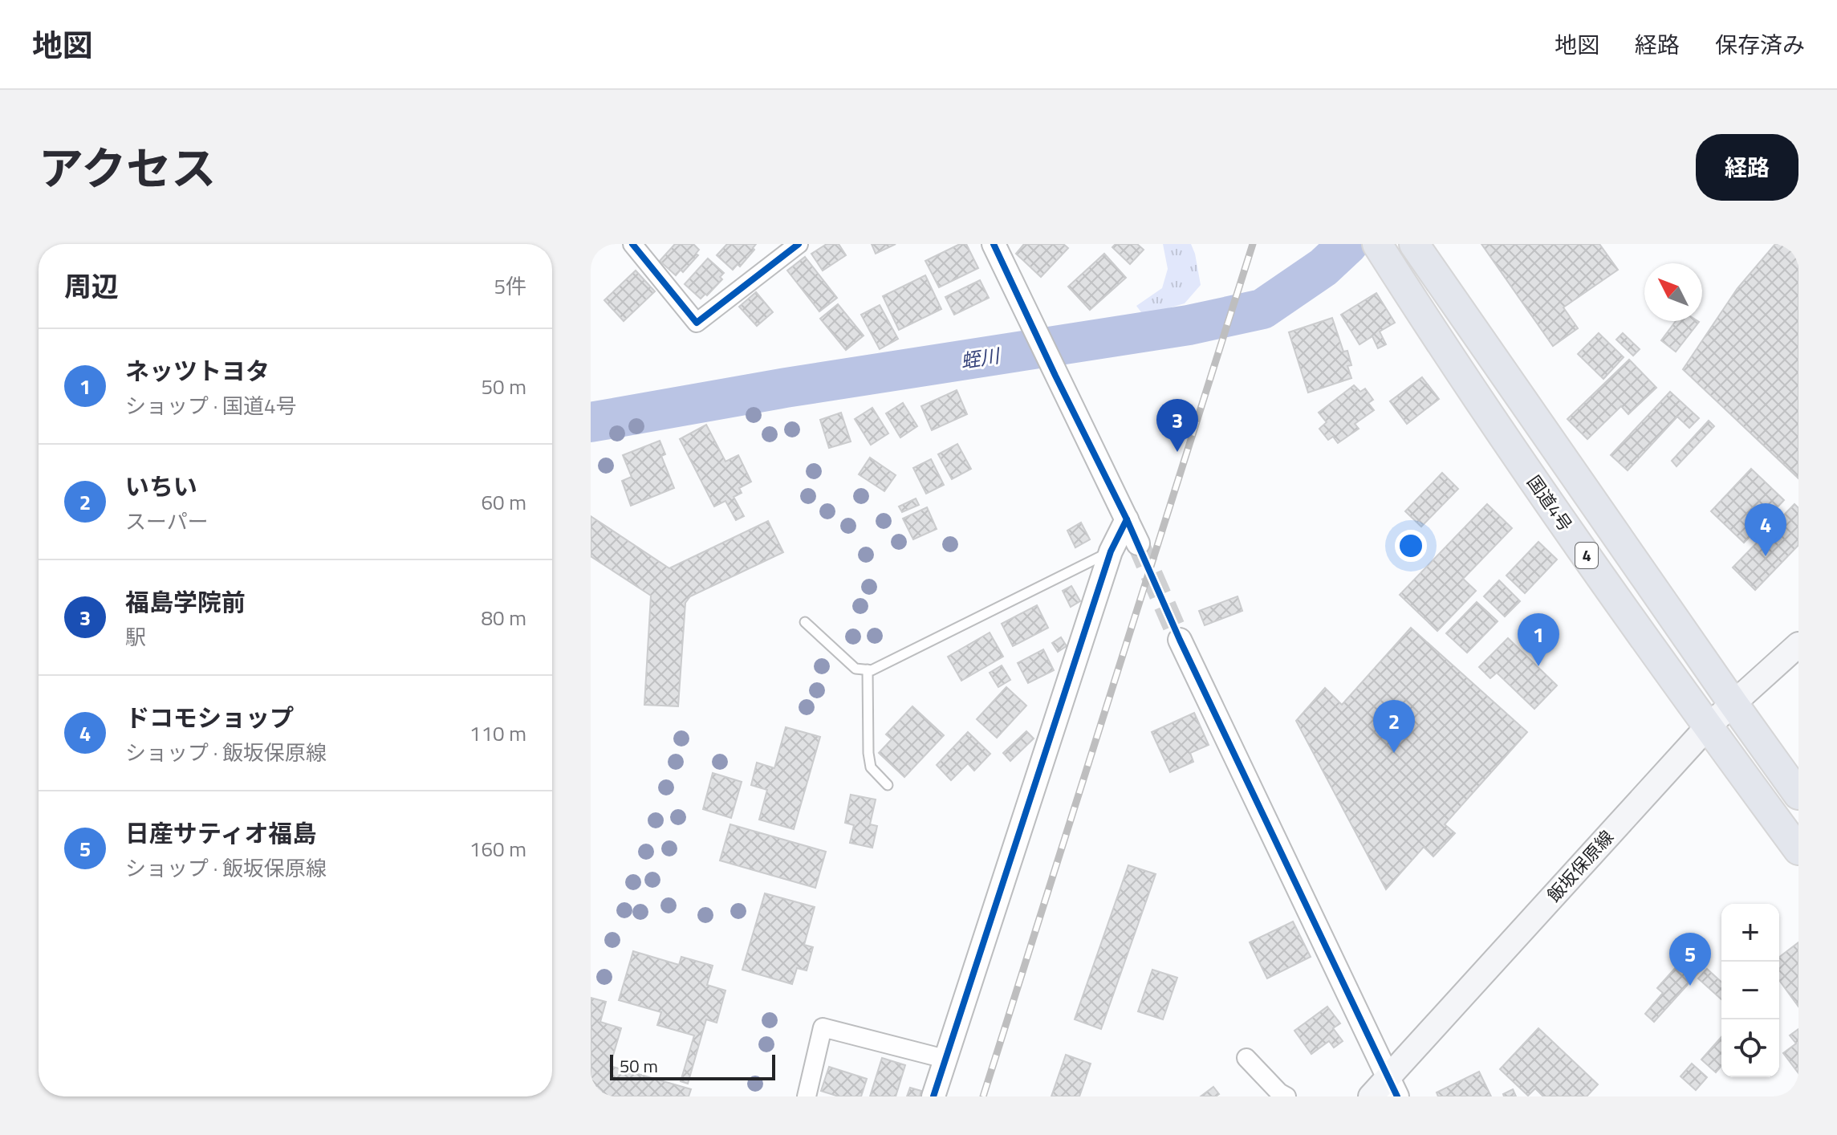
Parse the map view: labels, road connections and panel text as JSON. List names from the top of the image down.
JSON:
{
  "streets": {
    "highway": ["国道4号", "4"],
    "main road": ["飯坂保原線"]
  },
  "crossings": [
    ["国道4号", "飯坂保原線"]
  ],
  "water": ["蛭川"],
  "scale_bar": "50 m",
  "north": "top left",
  "page": {
    "header": "地図",
    "nav": ["地図", "経路", "保存済み"],
    "title": "アクセス",
    "buttons": "経路",
    "heading": ["周辺", "5件"],
    "list": [
      {
        "mark": "1",
        "name": "ネッツトヨタ",
        "note": "ショップ · 国道4号",
        "value": "50 m"
      },
      {
        "mark": "2",
        "name": "いちい",
        "note": "スーパー",
        "value": "60 m"
      },
      {
        "mark": "3",
        "name": "福島学院前",
        "note": "駅",
        "value": "80 m"
      },
      {
        "mark": "4",
        "name": "ドコモショップ",
        "note": "ショップ · 飯坂保原線",
        "value": "110 m"
      },
      {
        "mark": "5",
        "name": "日産サティオ福島",
        "note": "ショップ · 飯坂保原線",
        "value": "160 m"
      }
    ],
    "pins": [
      "3",
      "4",
      "1",
      "2",
      "5"
    ],
    "map_buttons": ["+", "−"],
    "scale": "50 m"
  }
}
